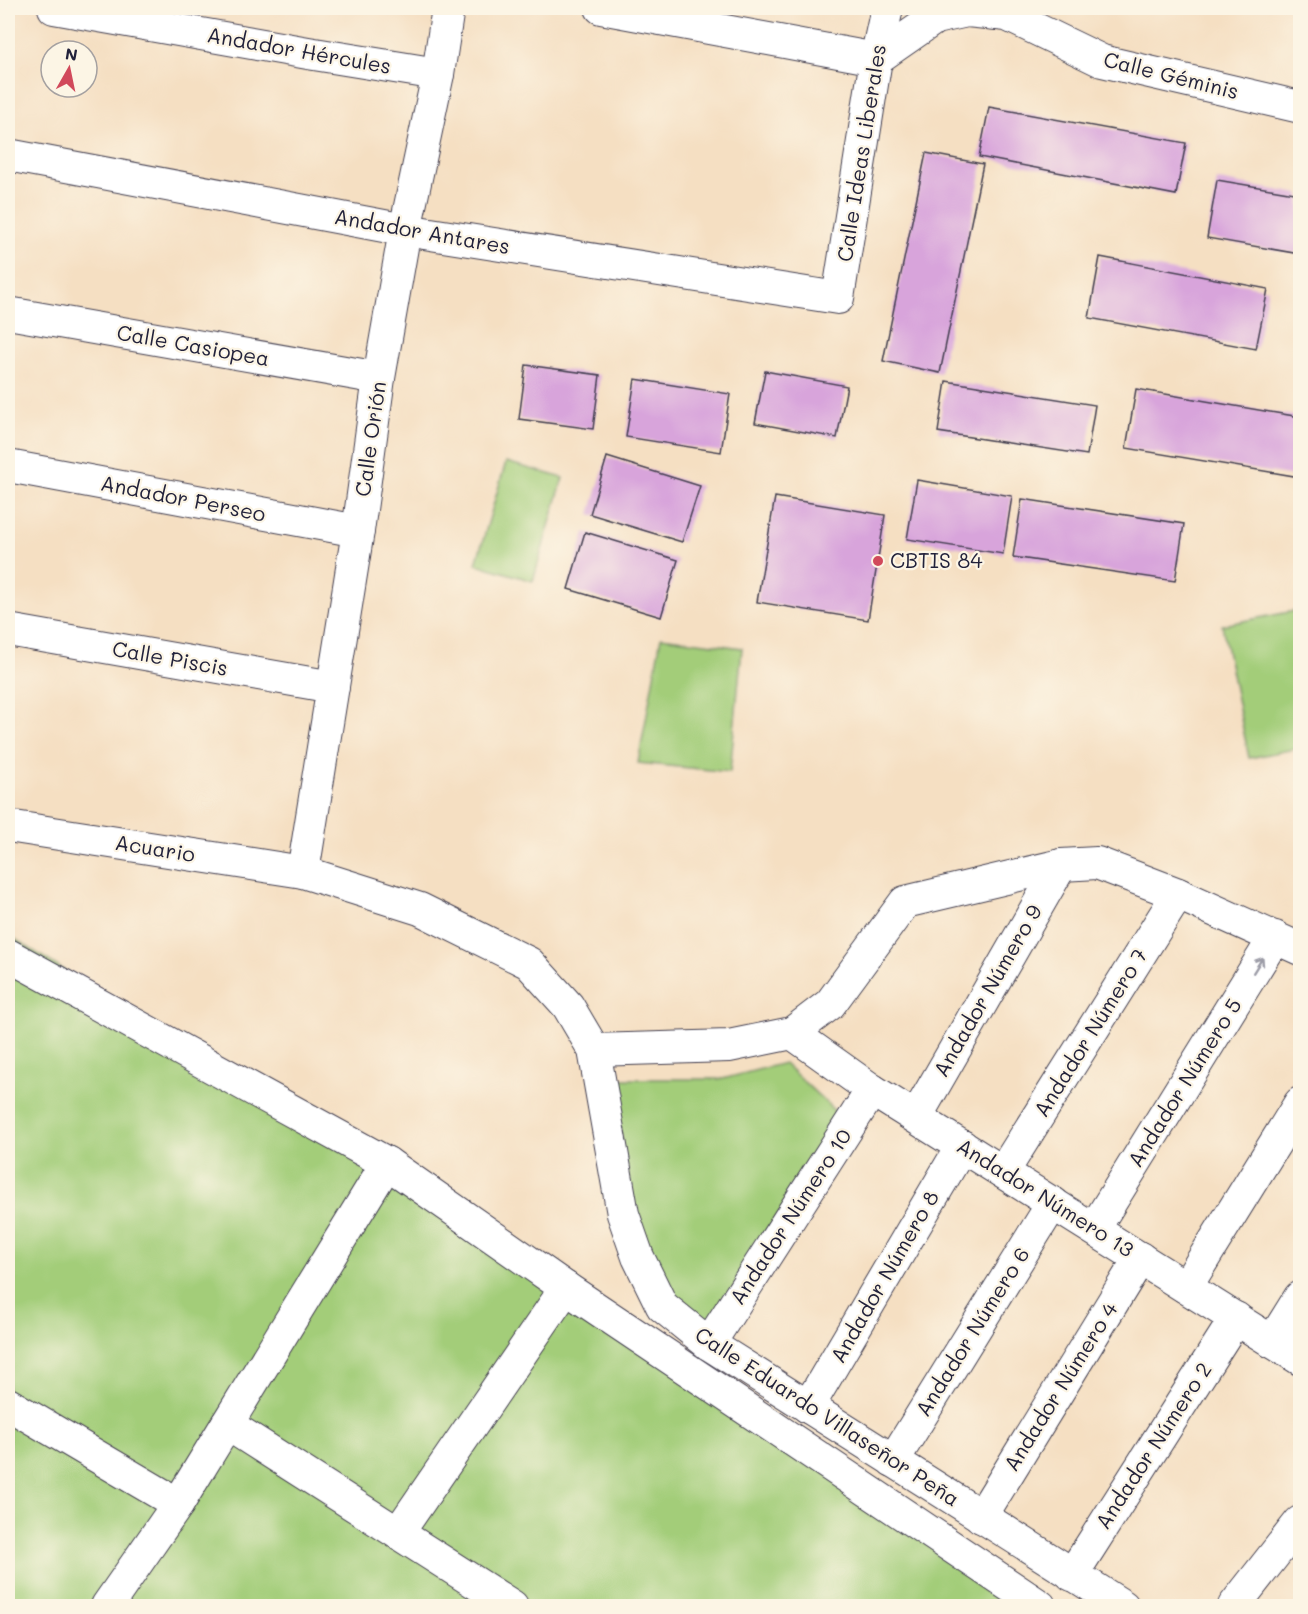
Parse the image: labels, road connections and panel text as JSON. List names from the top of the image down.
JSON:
{
  "streets": {
    "street": [
      "Andador Hércules",
      "Calle Géminis",
      "Calle Ideas Liberales",
      "Andador Antares",
      "Calle Casiopea",
      "Calle Orión",
      "Andador Perseo",
      "Calle Piscis",
      "Acuario",
      "Andador Número 9",
      "Andador Número 7",
      "Andador Número 5",
      "Andador Número 13",
      "Andador Número 10",
      "Andador Número 8",
      "Andador Número 6",
      "Andador Número 4",
      "Calle Eduardo Villaseñor Peña",
      "Andador Número 2"
    ]
  },
  "crossings": [
    ["Andador Hércules", "Calle Orión"],
    ["Calle Géminis", "Calle Ideas Liberales"],
    ["Calle Ideas Liberales", "Andador Antares"],
    ["Andador Antares", "Calle Orión"],
    ["Calle Casiopea", "Calle Orión"],
    ["Calle Orión", "Andador Perseo"],
    ["Calle Orión", "Calle Piscis"],
    ["Calle Orión", "Acuario"],
    ["Calle Orión", "Calle Eduardo Villaseñor Peña"],
    ["Acuario", "Calle Eduardo Villaseñor Peña"],
    ["Andador Número 9", "Andador Número 13"],
    ["Andador Número 7", "Andador Número 13"],
    ["Andador Número 5", "Andador Número 13"],
    ["Andador Número 13", "Andador Número 10"],
    ["Andador Número 13", "Andador Número 8"],
    ["Andador Número 13", "Andador Número 6"],
    ["Andador Número 13", "Andador Número 4"],
    ["Andador Número 13", "Andador Número 2"],
    ["Andador Número 10", "Calle Eduardo Villaseñor Peña"],
    ["Andador Número 8", "Calle Eduardo Villaseñor Peña"],
    ["Andador Número 6", "Calle Eduardo Villaseñor Peña"],
    ["Andador Número 4", "Calle Eduardo Villaseñor Peña"],
    ["Calle Eduardo Villaseñor Peña", "Andador Número 2"]
  ],
  "places": ["CBTIS 84"],
  "north": "top"
}
